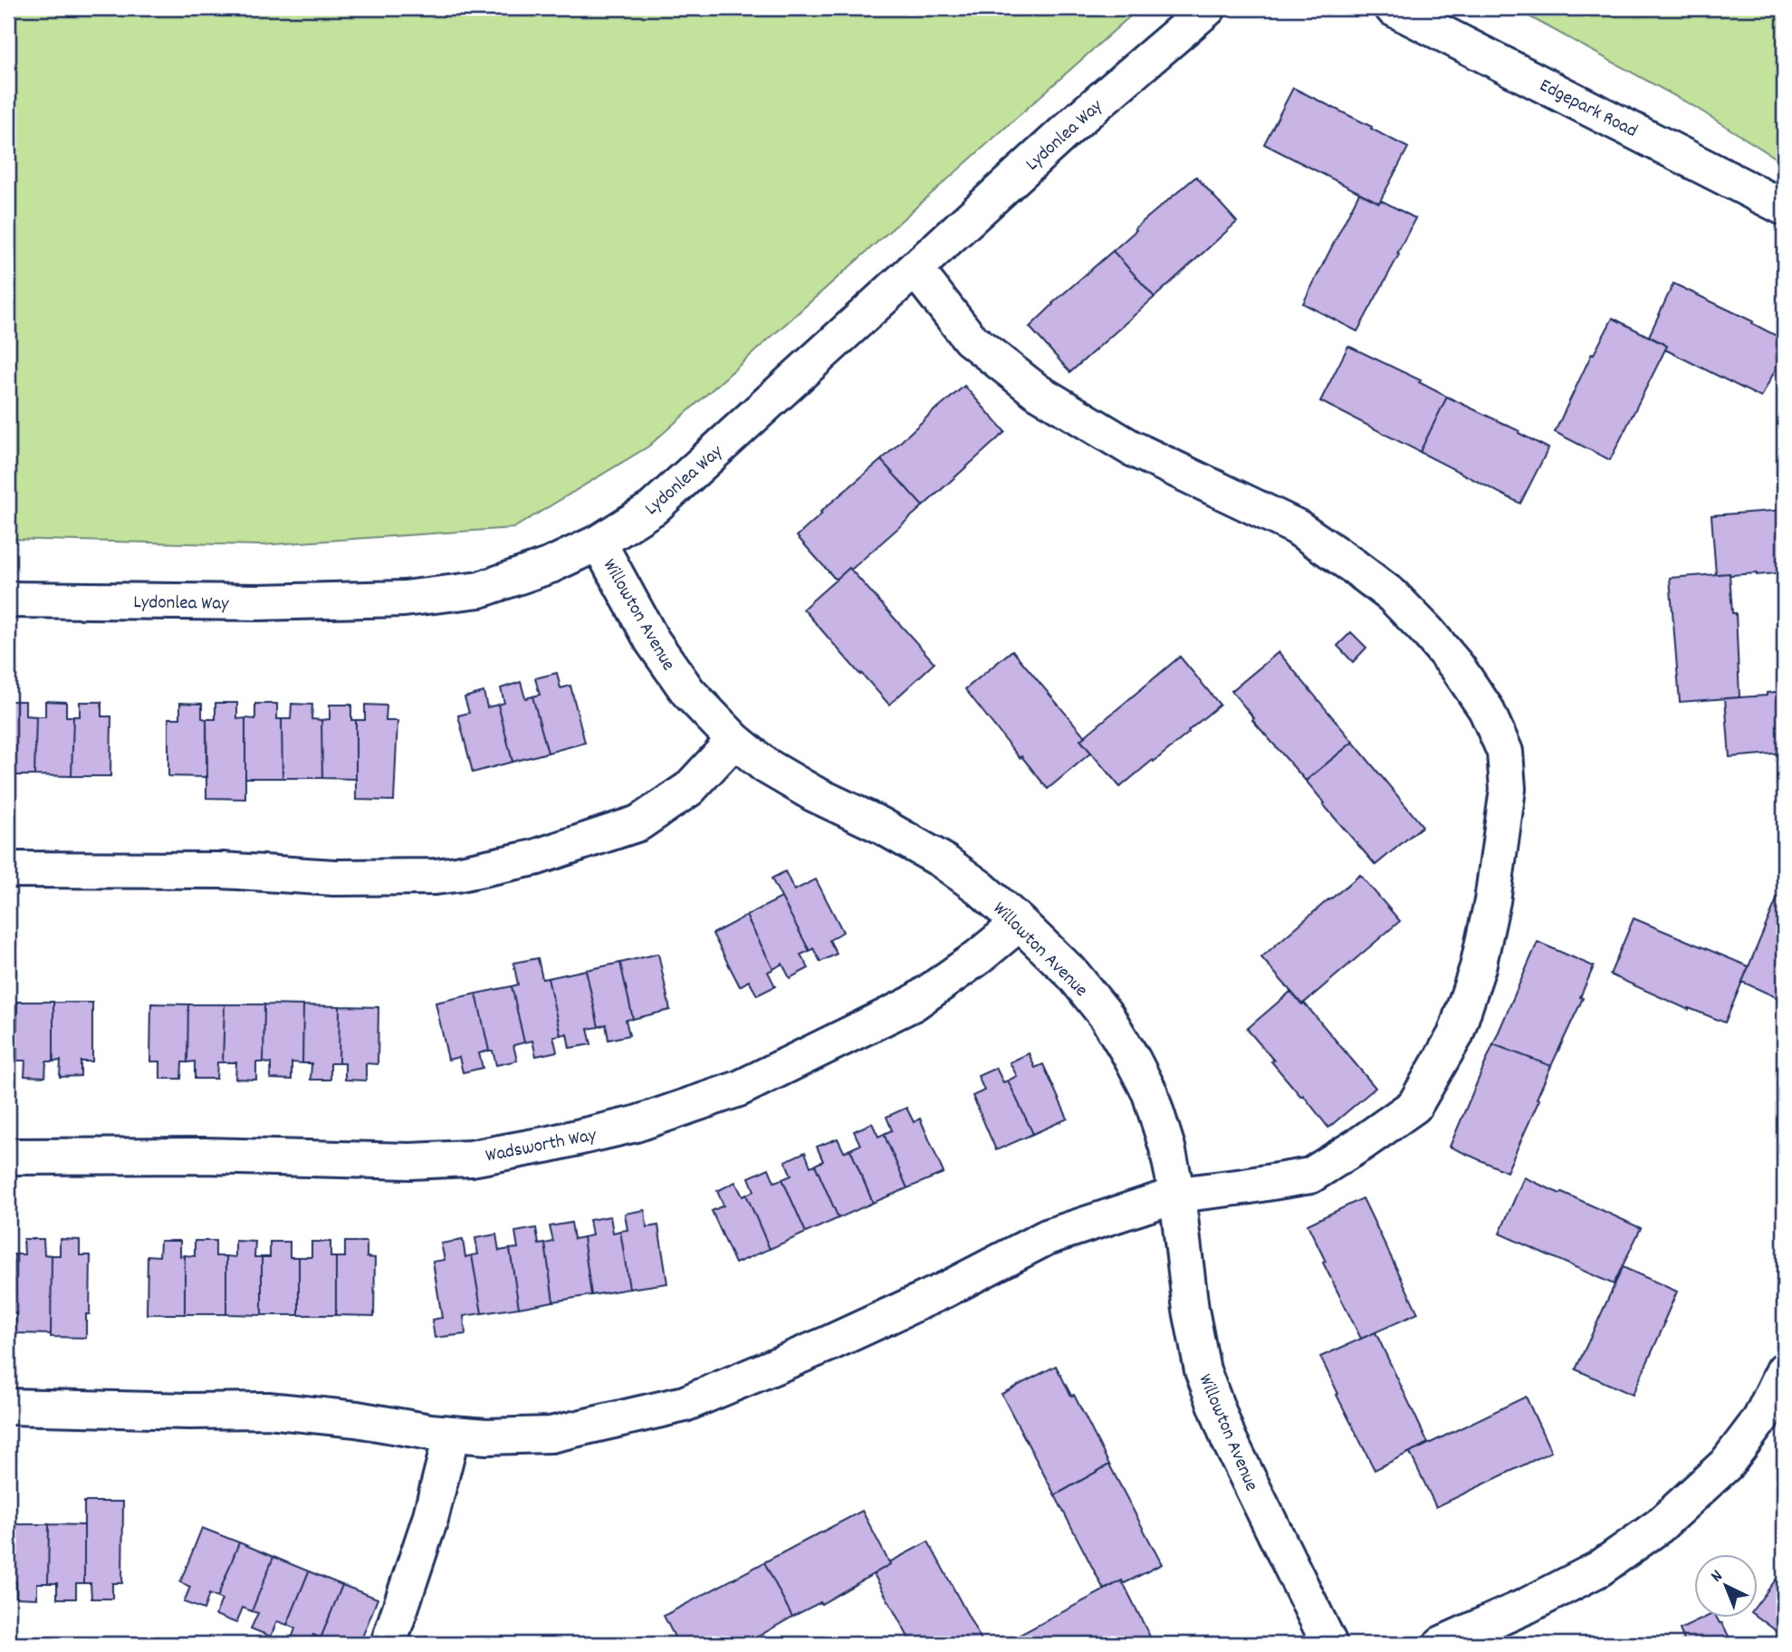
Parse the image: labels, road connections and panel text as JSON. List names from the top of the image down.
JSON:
{
  "streets": {
    "street": [
      "Edgepark Road",
      "Lydonlea Way",
      "Willowton Avenue",
      "Wadsworth Way"
    ]
  },
  "crossings": [
    ["Lydonlea Way", "Willowton Avenue"],
    ["Willowton Avenue", "Wadsworth Way"]
  ],
  "north": "top left"
}
